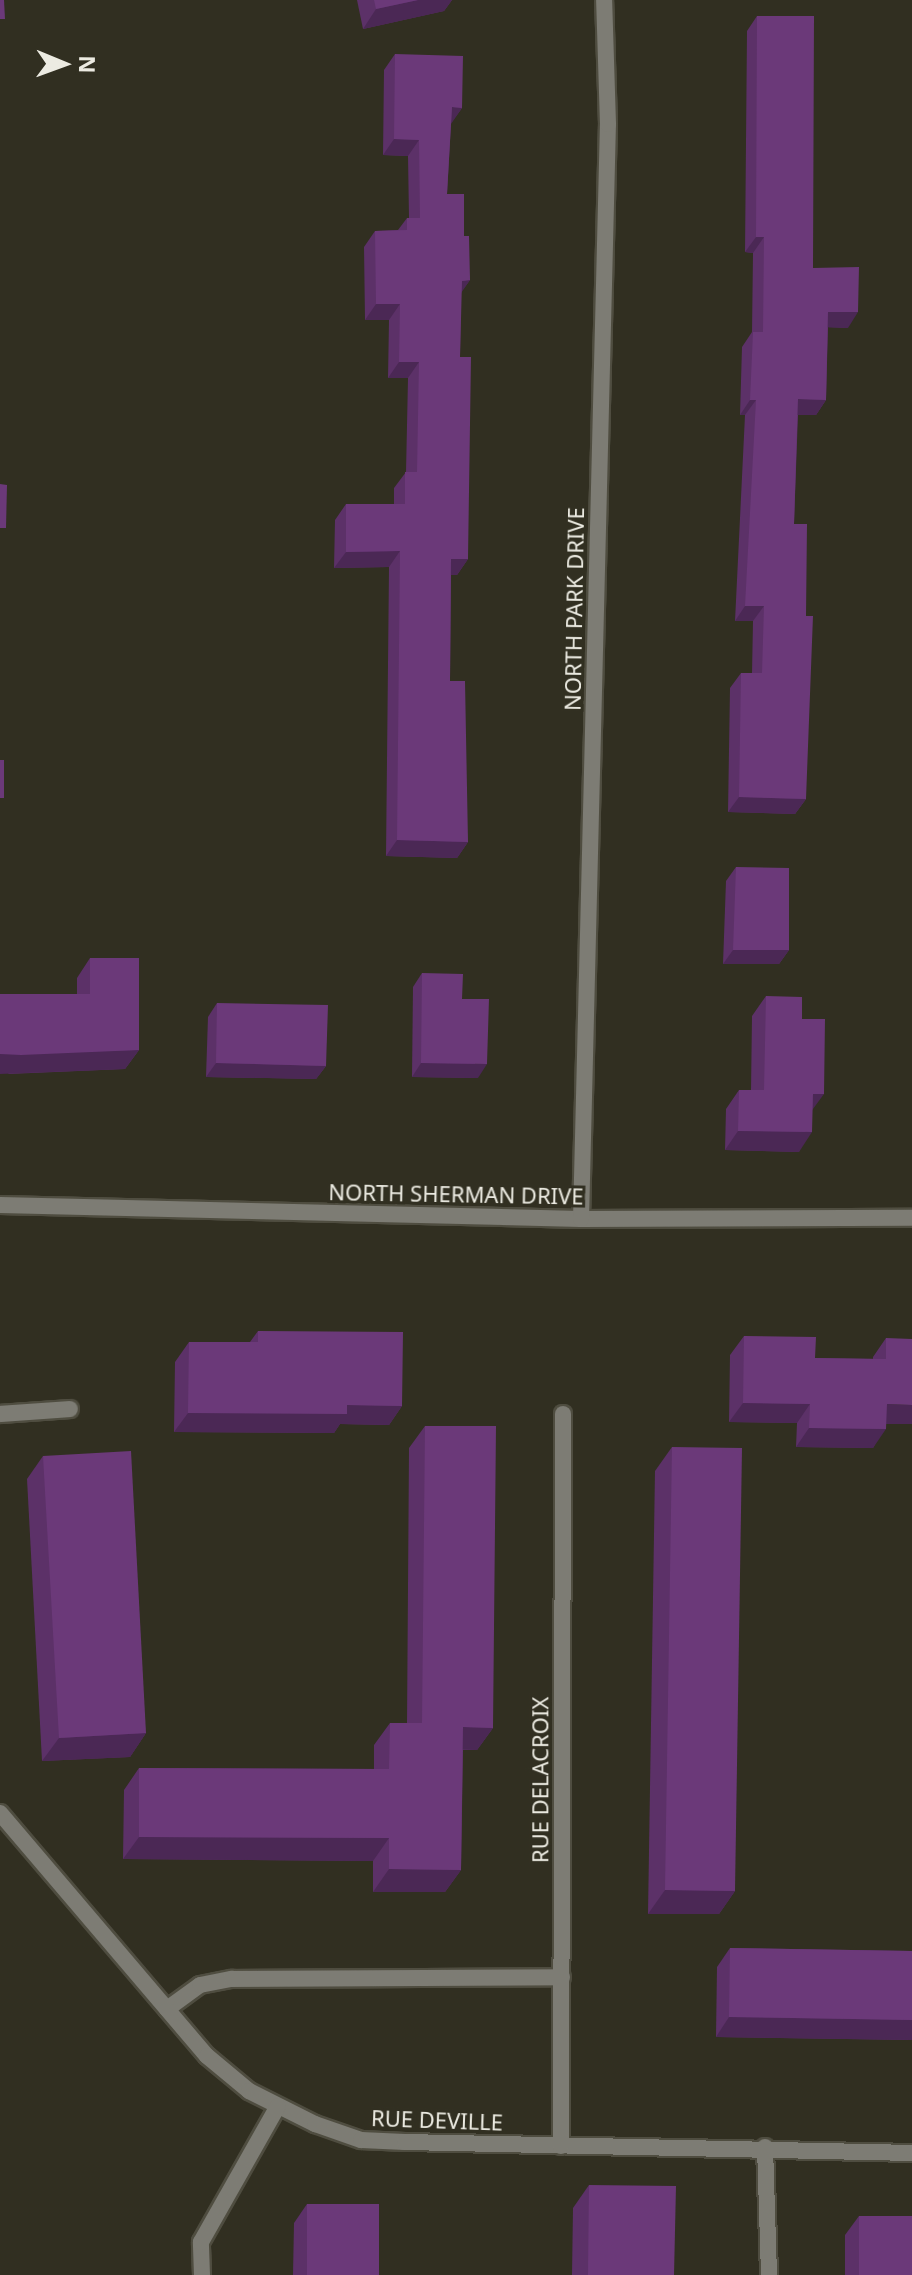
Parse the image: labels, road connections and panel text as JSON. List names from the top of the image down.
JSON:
{
  "streets": {
    "street": [
      "NORTH PARK DRIVE",
      "NORTH SHERMAN DRIVE",
      "RUE DELACROIX",
      "RUE DEVILLE"
    ]
  },
  "crossings": [
    ["NORTH PARK DRIVE", "NORTH SHERMAN DRIVE"],
    ["RUE DELACROIX", "RUE DEVILLE"]
  ],
  "north": "right"
}
